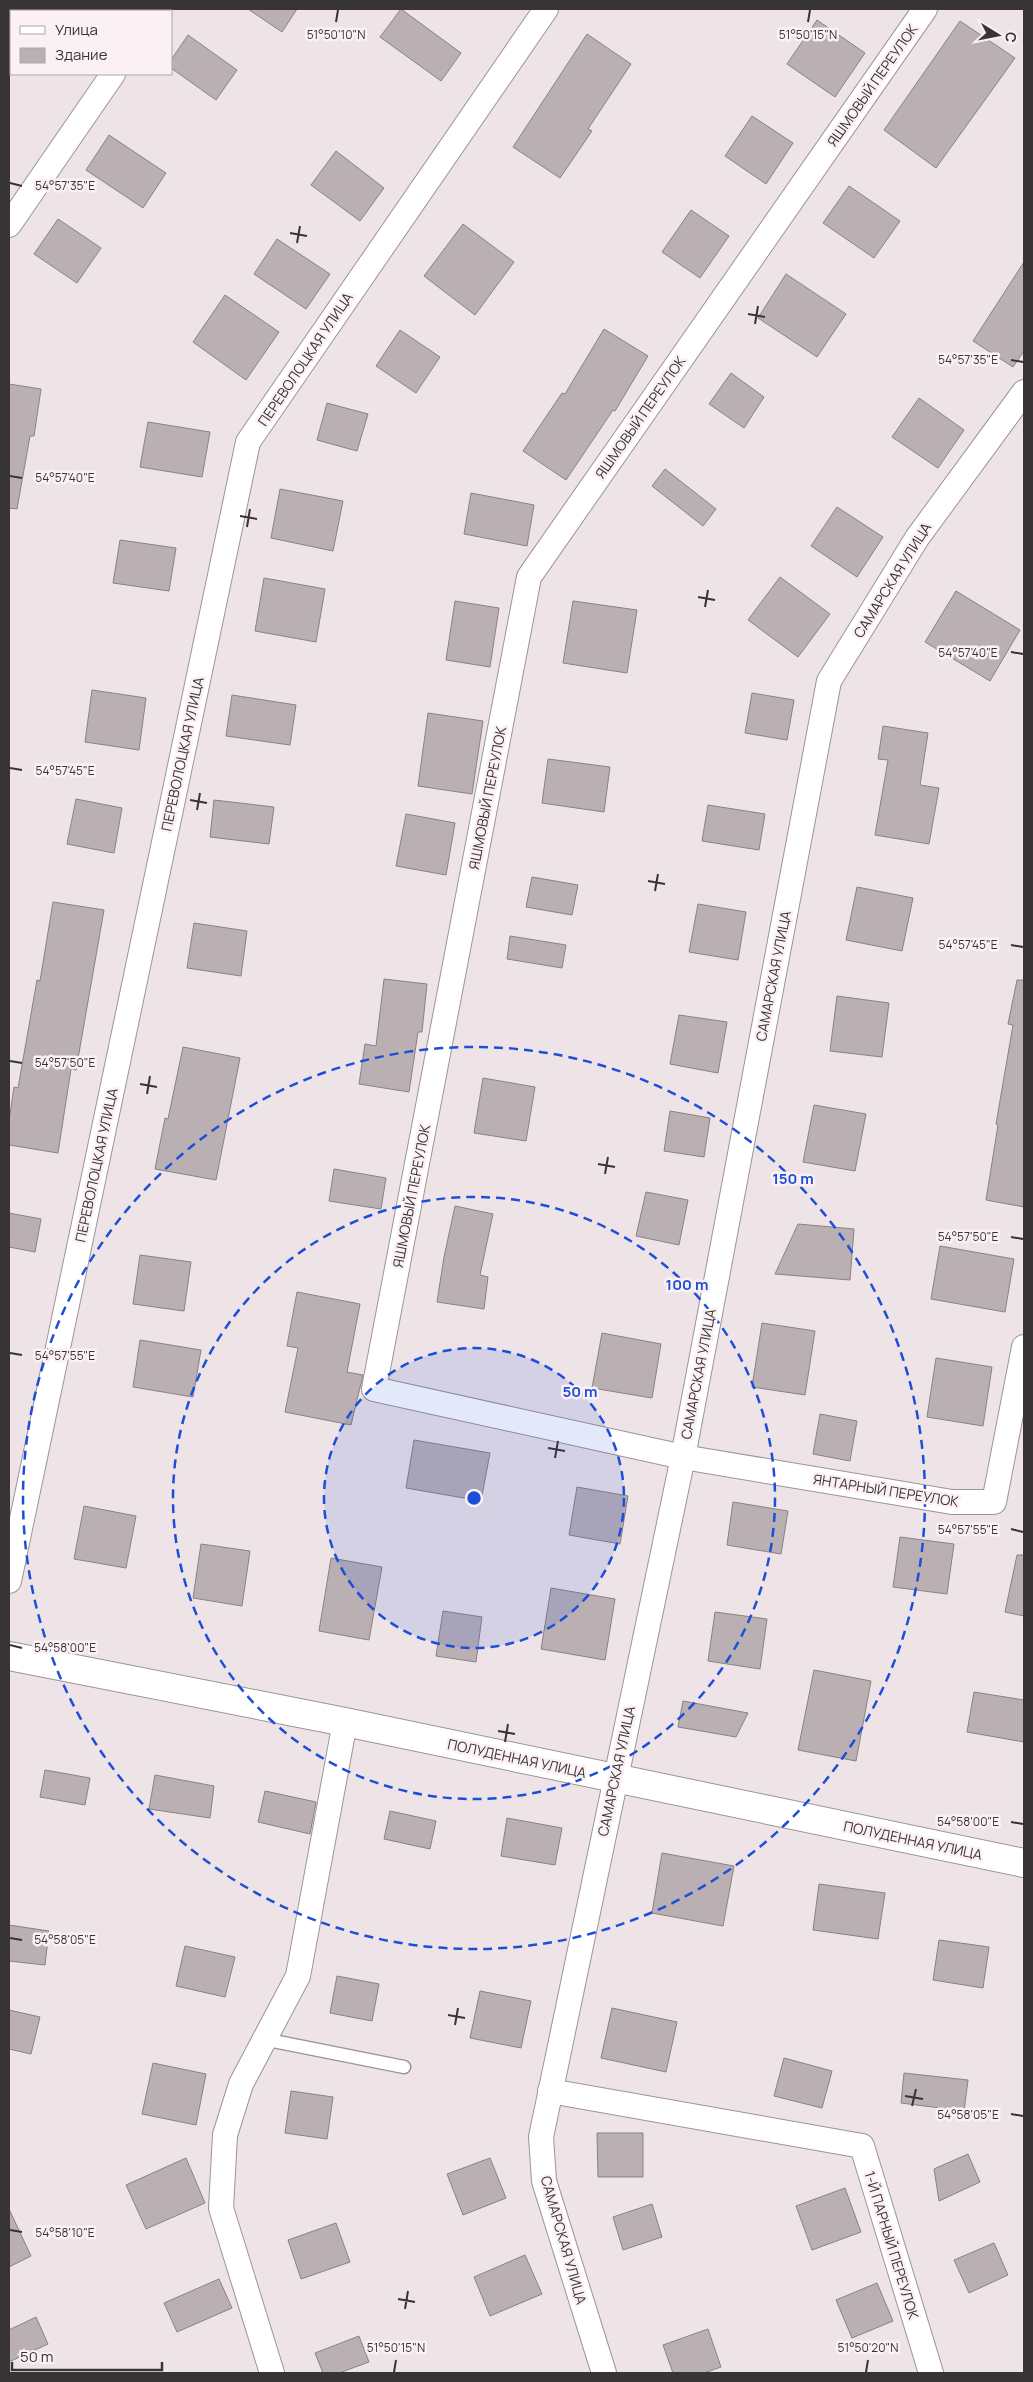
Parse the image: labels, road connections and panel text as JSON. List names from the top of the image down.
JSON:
{
  "streets": {
    "street": [
      "ЯШМОВЫЙ ПЕРЕУЛОК",
      "ПЕРЕВОЛОЦКАЯ УЛИЦА",
      "САМАРСКАЯ УЛИЦА",
      "ЯНТАРНЫЙ ПЕРЕУЛОК",
      "ПОЛУДЕННАЯ УЛИЦА",
      "1-Й ПАРНЫЙ ПЕРЕУЛОК"
    ]
  },
  "crossings": [
    ["ЯШМОВЫЙ ПЕРЕУЛОК", "САМАРСКАЯ УЛИЦА"],
    ["ЯШМОВЫЙ ПЕРЕУЛОК", "ЯНТАРНЫЙ ПЕРЕУЛОК"],
    ["САМАРСКАЯ УЛИЦА", "ЯНТАРНЫЙ ПЕРЕУЛОК"],
    ["САМАРСКАЯ УЛИЦА", "ПОЛУДЕННАЯ УЛИЦА"],
    ["САМАРСКАЯ УЛИЦА", "1-Й ПАРНЫЙ ПЕРЕУЛОК"]
  ],
  "legend": ["Улица", "Здание"],
  "scale_bar": "50 m",
  "north": "right",
  "coordinates": [
    "51°50'10\"N",
    "51°50'15\"N",
    "54°57'35\"E",
    "54°57'40\"E",
    "54°57'45\"E",
    "54°57'50\"E",
    "54°57'55\"E",
    "54°58'00\"E",
    "54°58'05\"E",
    "54°58'10\"E",
    "51°50'20\"N"
  ],
  "rings": ["150 m", "100 m", "50 m"]
}
